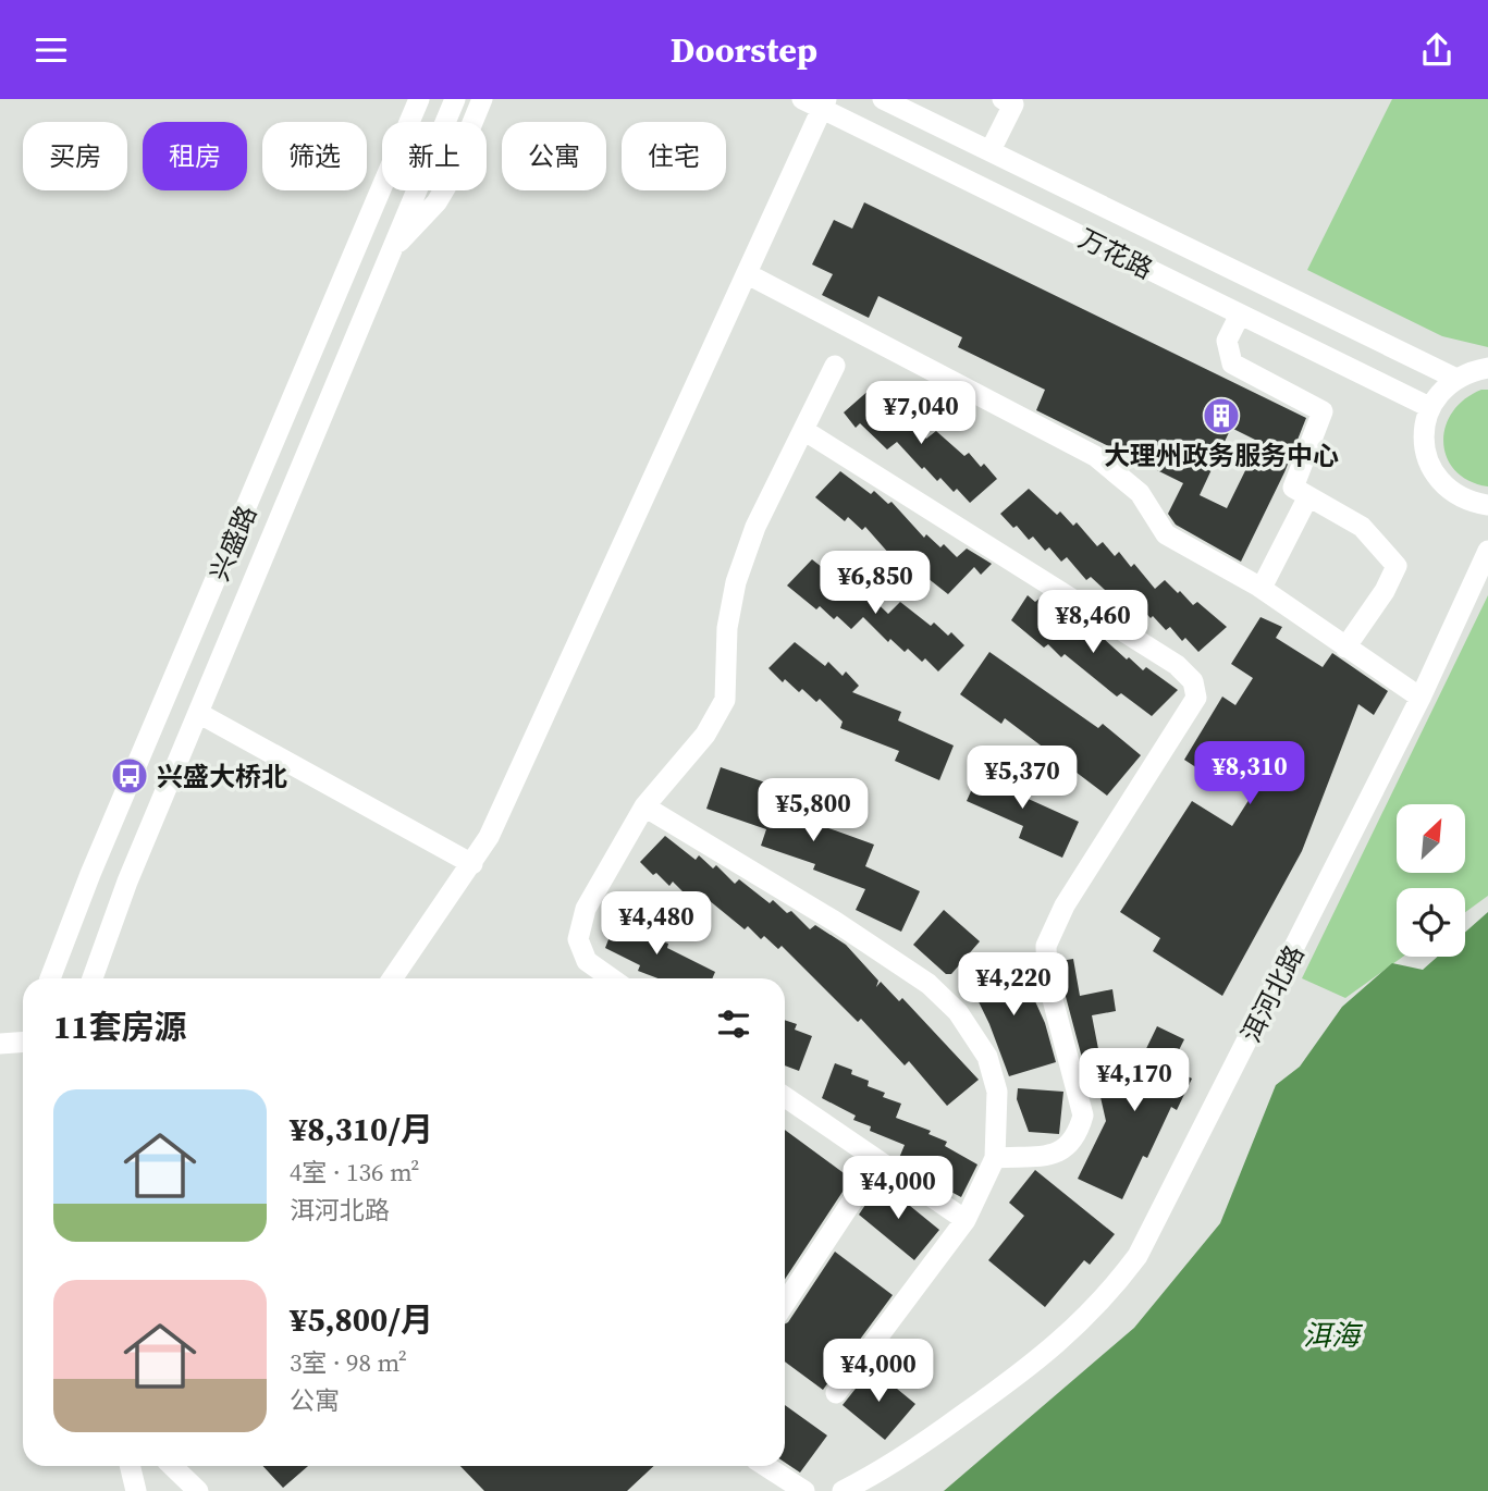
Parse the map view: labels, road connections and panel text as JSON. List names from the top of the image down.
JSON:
{
  "streets": {
    "street": ["万花路", "兴盛路", "洱河北路"]
  },
  "water": ["洱海"],
  "places": {
    "building": ["大理州政务服务中心"],
    "bus stop": ["兴盛大桥北"]
  },
  "north": "top right",
  "page": {
    "header": "Doorstep",
    "chip": [
      "买房",
      "租房",
      "筛选",
      "新上",
      "公寓",
      "住宅"
    ],
    "price": [
      "¥7,040",
      "¥6,850",
      "¥8,460",
      "¥8,310",
      "¥5,370",
      "¥5,800",
      "¥4,480",
      "¥4,220",
      "¥4,170",
      "¥4,000",
      "¥4,000"
    ],
    "heading": "11套房源",
    "list": [
      {
        "name": "¥8,310/月",
        "note": "4室 · 136 m² · 洱河北路"
      },
      {
        "name": "¥5,800/月",
        "note": "3室 · 98 m² · 公寓"
      }
    ]
  }
}
